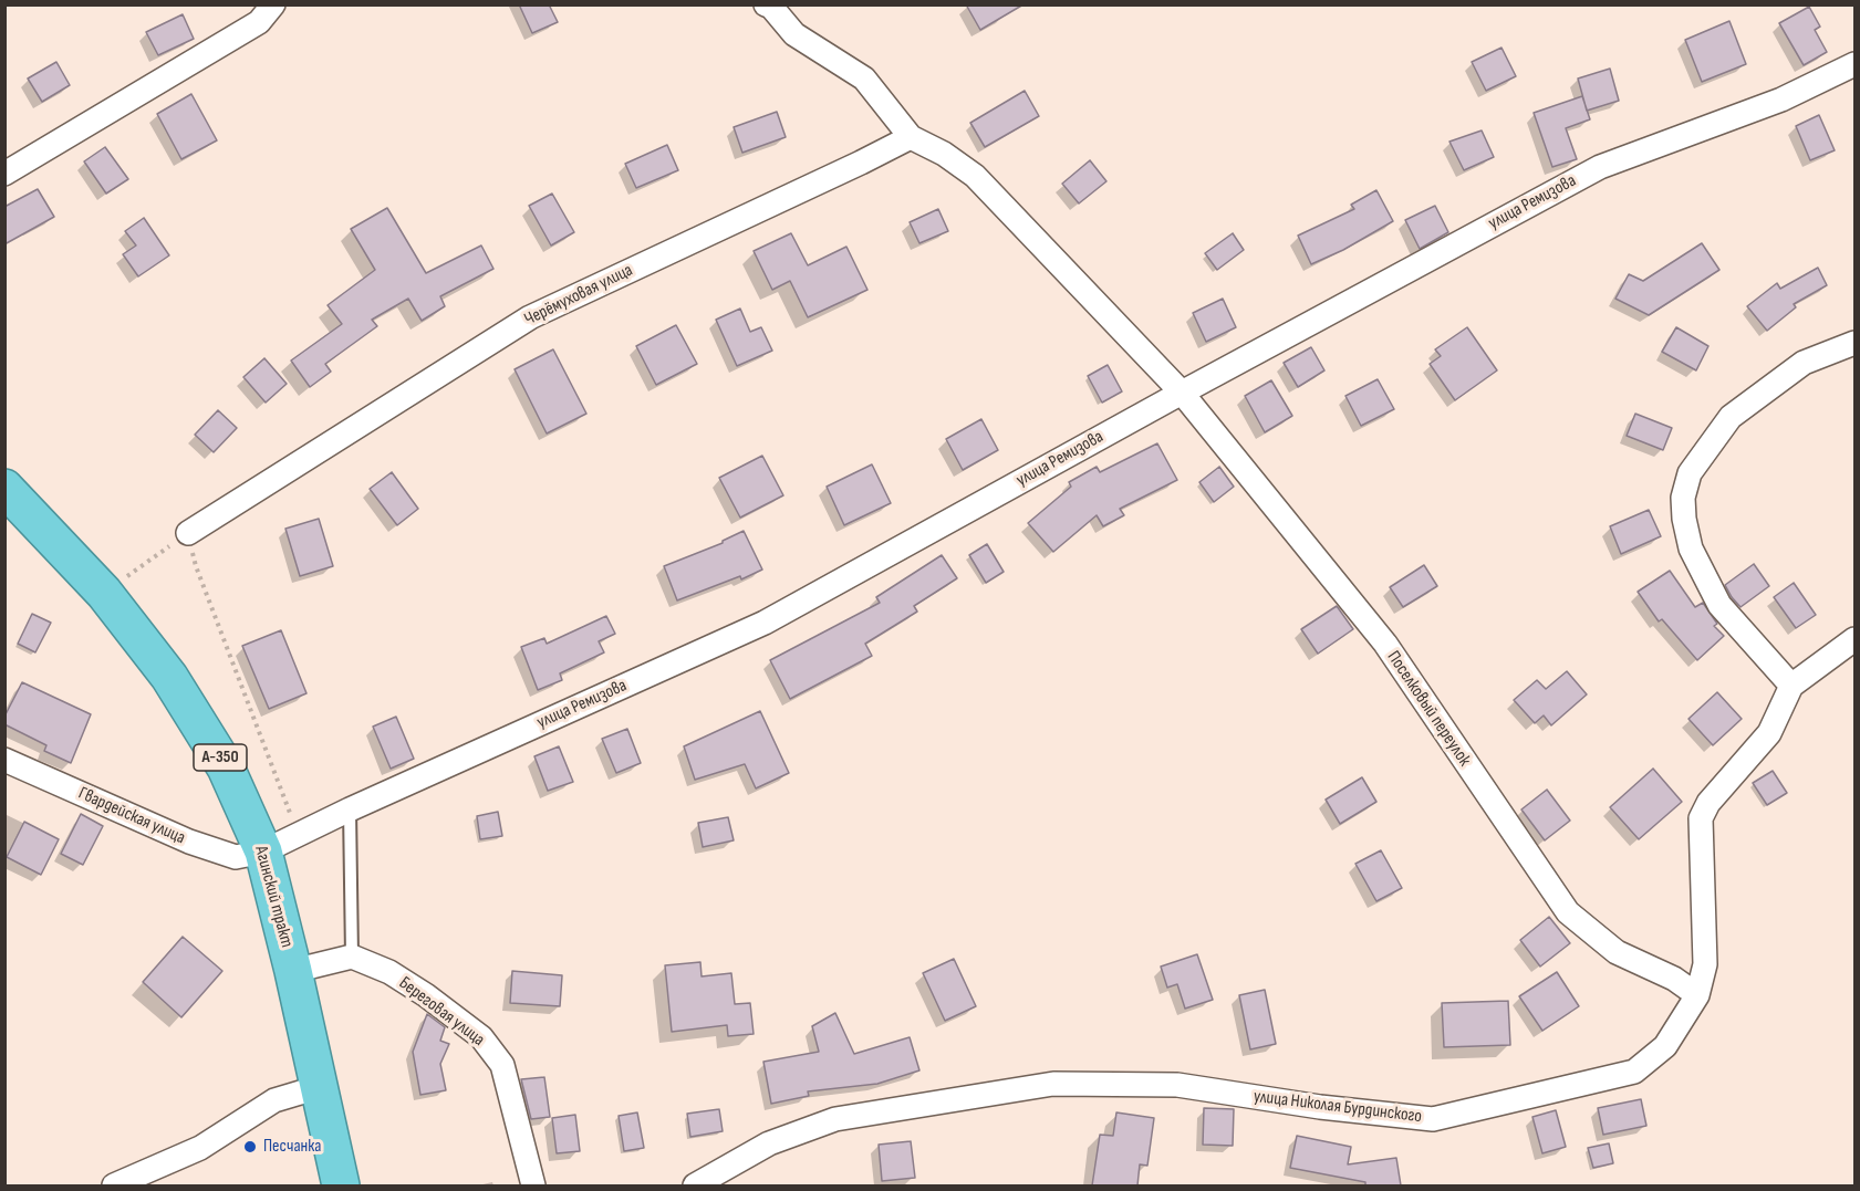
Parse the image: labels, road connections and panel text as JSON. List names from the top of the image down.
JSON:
{
  "streets": {
    "highway": ["А-350", "Агинский тракт"],
    "street": [
      "улица Ремизова",
      "Черёмуховая улица",
      "Поселковый переулок",
      "Гвардейская улица",
      "Береговая улица",
      "улица Николая Бурдинского"
    ]
  },
  "crossings": [
    ["улица Ремизова", "Поселковый переулок"],
    ["улица Ремизова", "Гвардейская улица"],
    ["улица Ремизова", "Агинский тракт"],
    ["Черёмуховая улица", "Поселковый переулок"],
    ["Поселковый переулок", "улица Николая Бурдинского"],
    ["Гвардейская улица", "Агинский тракт"]
  ],
  "places": ["Песчанка"]
}
